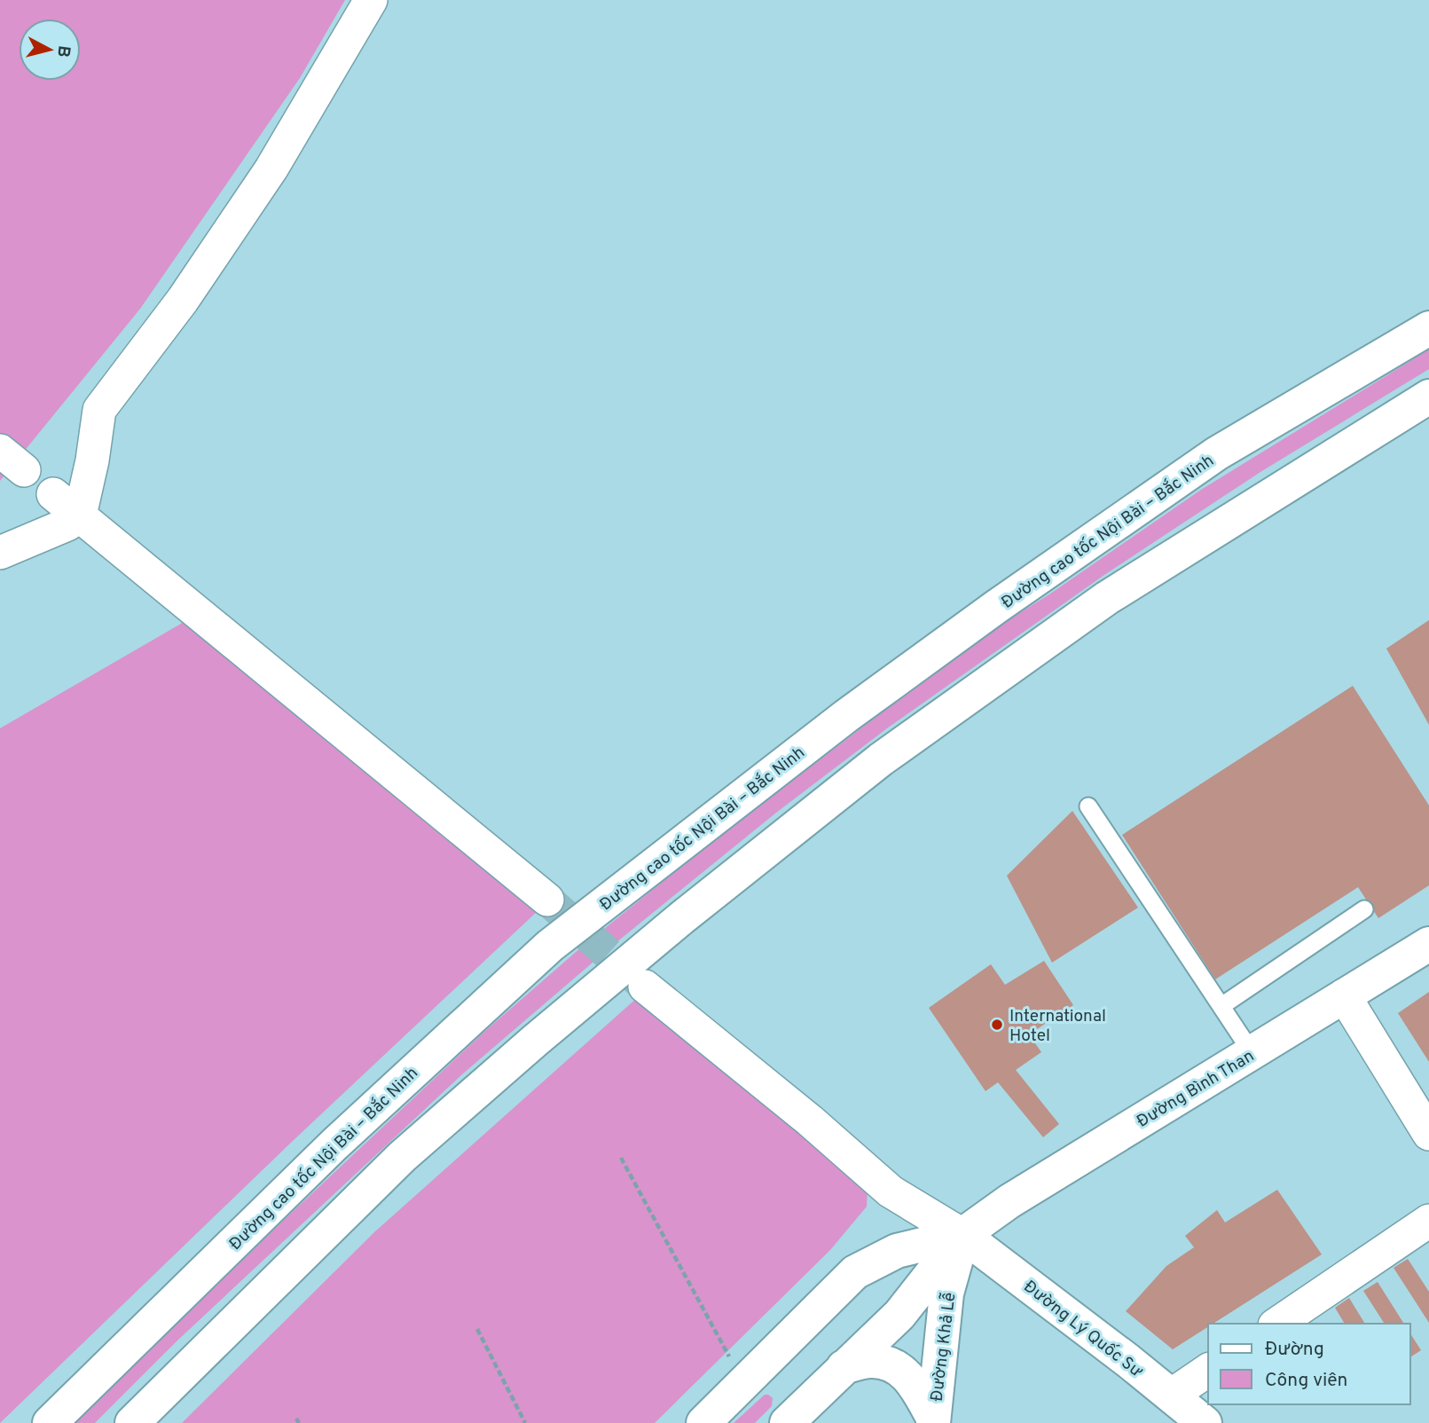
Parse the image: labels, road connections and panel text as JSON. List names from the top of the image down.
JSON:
{
  "streets": {
    "main road": [
      "Đường cao tốc Nội Bài – Bắc Ninh",
      "Đường Bình Than",
      "Đường Lý Quốc Sư",
      "Đường Khả Lễ"
    ]
  },
  "crossings": [
    ["Đường Bình Than", "Đường Lý Quốc Sư"],
    ["Đường Bình Than", "Đường Khả Lễ"],
    ["Đường Lý Quốc Sư", "Đường Khả Lễ"]
  ],
  "places": ["International Hotel"],
  "legend": ["Đường", "Công viên"],
  "north": "right"
}
